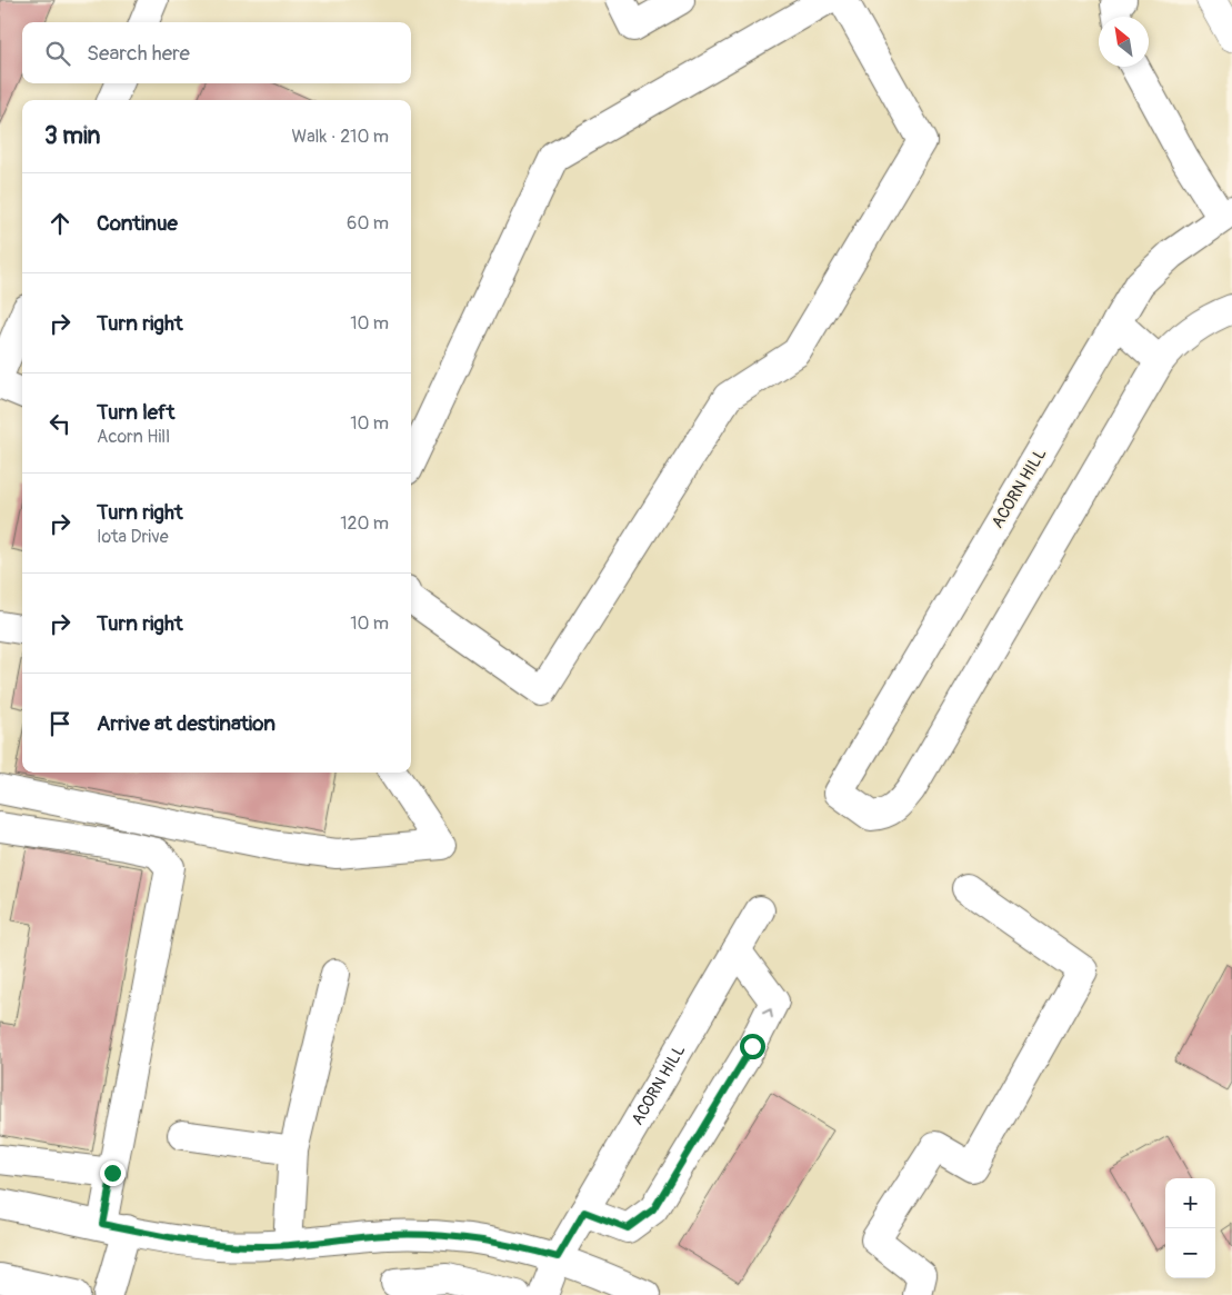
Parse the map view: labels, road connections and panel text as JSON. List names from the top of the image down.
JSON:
{
  "streets": {
    "street": ["ACORN HILL"]
  },
  "north": "top left",
  "page": {
    "search": "Search here",
    "heading": ["3 min", "Walk · 210 m"],
    "list": [
      ["Continue", "60 m"],
      ["Turn right", "10 m"],
      ["Turn left", "Acorn Hill", "10 m"],
      ["Turn right", "Iota Drive", "120 m"],
      ["Turn right", "10 m"],
      "Arrive at destination"
    ],
    "map_buttons": ["+", "−"]
  }
}
